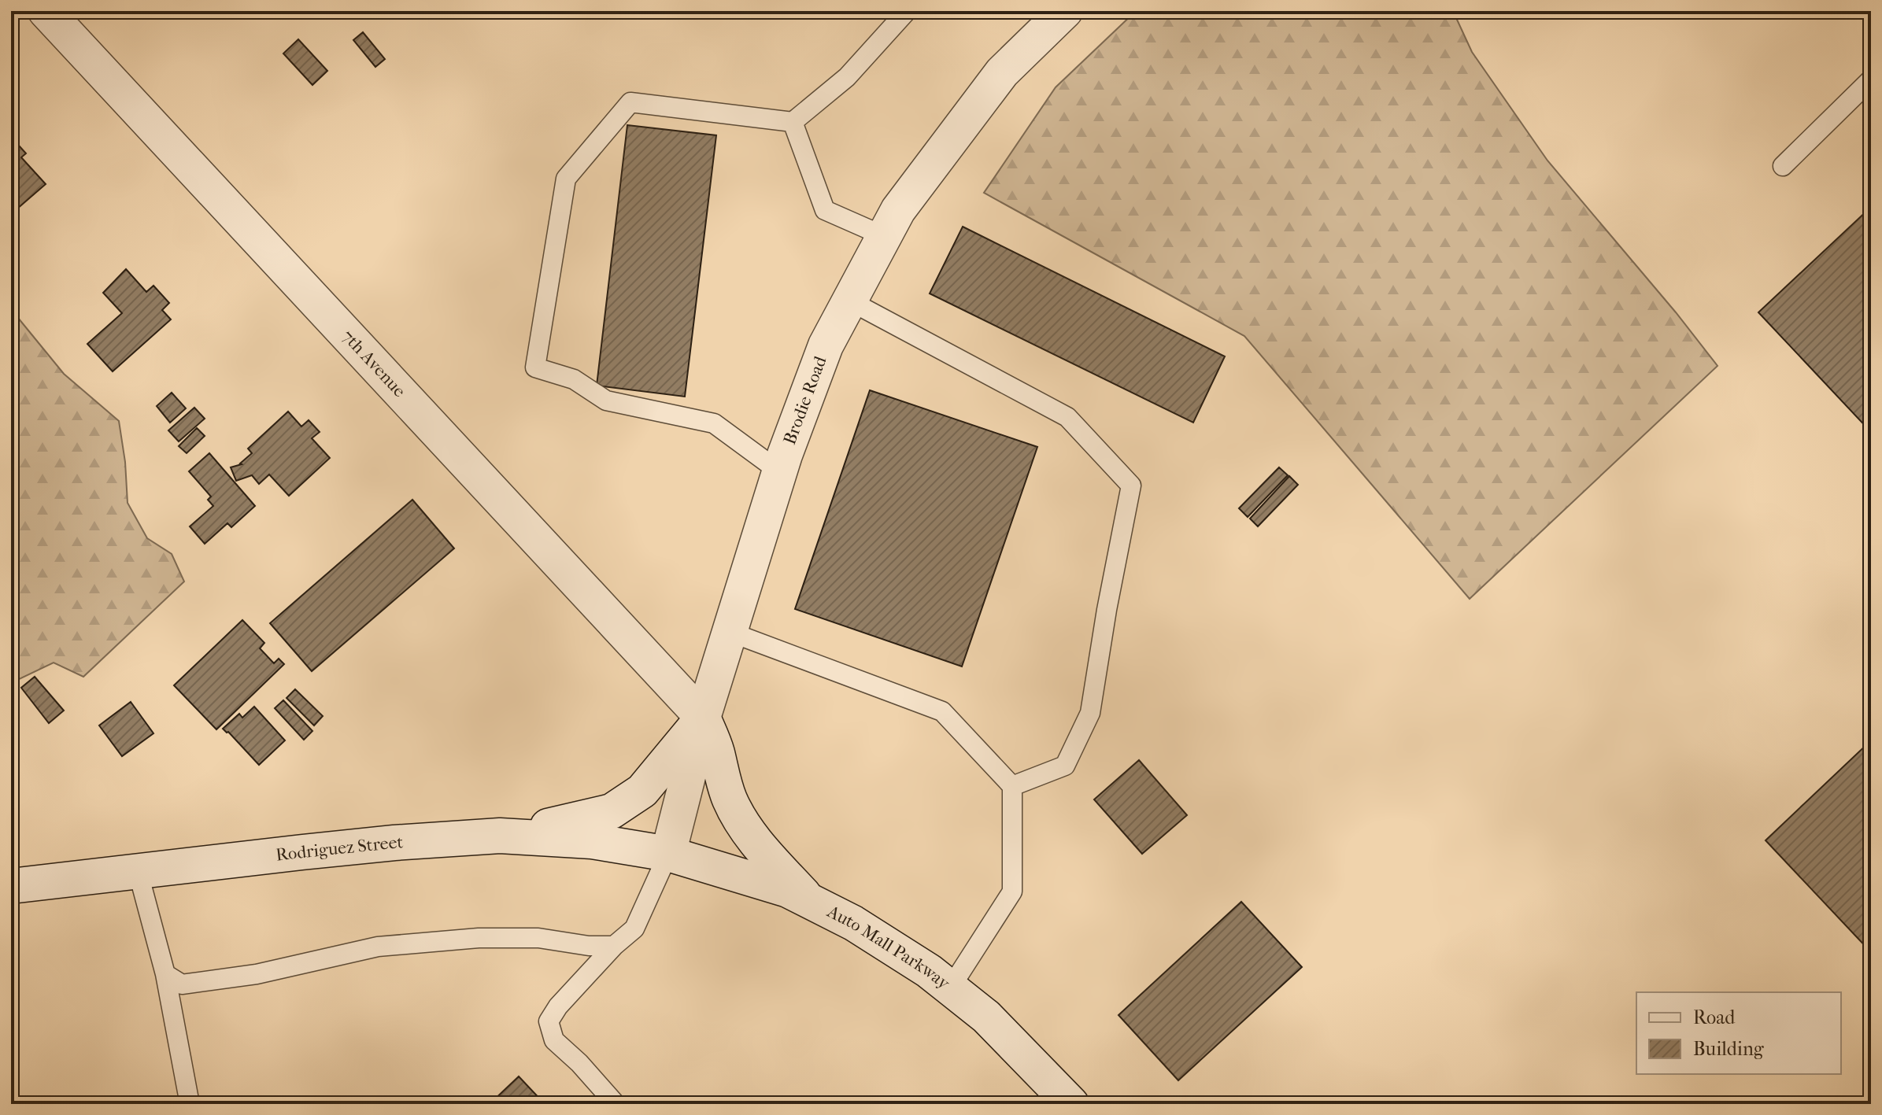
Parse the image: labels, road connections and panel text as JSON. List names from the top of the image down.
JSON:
{
  "streets": {
    "street": [
      "7th Avenue",
      "Brodie Road",
      "Rodriguez Street",
      "Auto Mall Parkway"
    ]
  },
  "crossings": [
    ["7th Avenue", "Brodie Road"],
    ["Brodie Road", "Rodriguez Street"],
    ["Brodie Road", "Auto Mall Parkway"],
    ["Rodriguez Street", "Auto Mall Parkway"]
  ],
  "legend": ["Road", "Building"]
}
